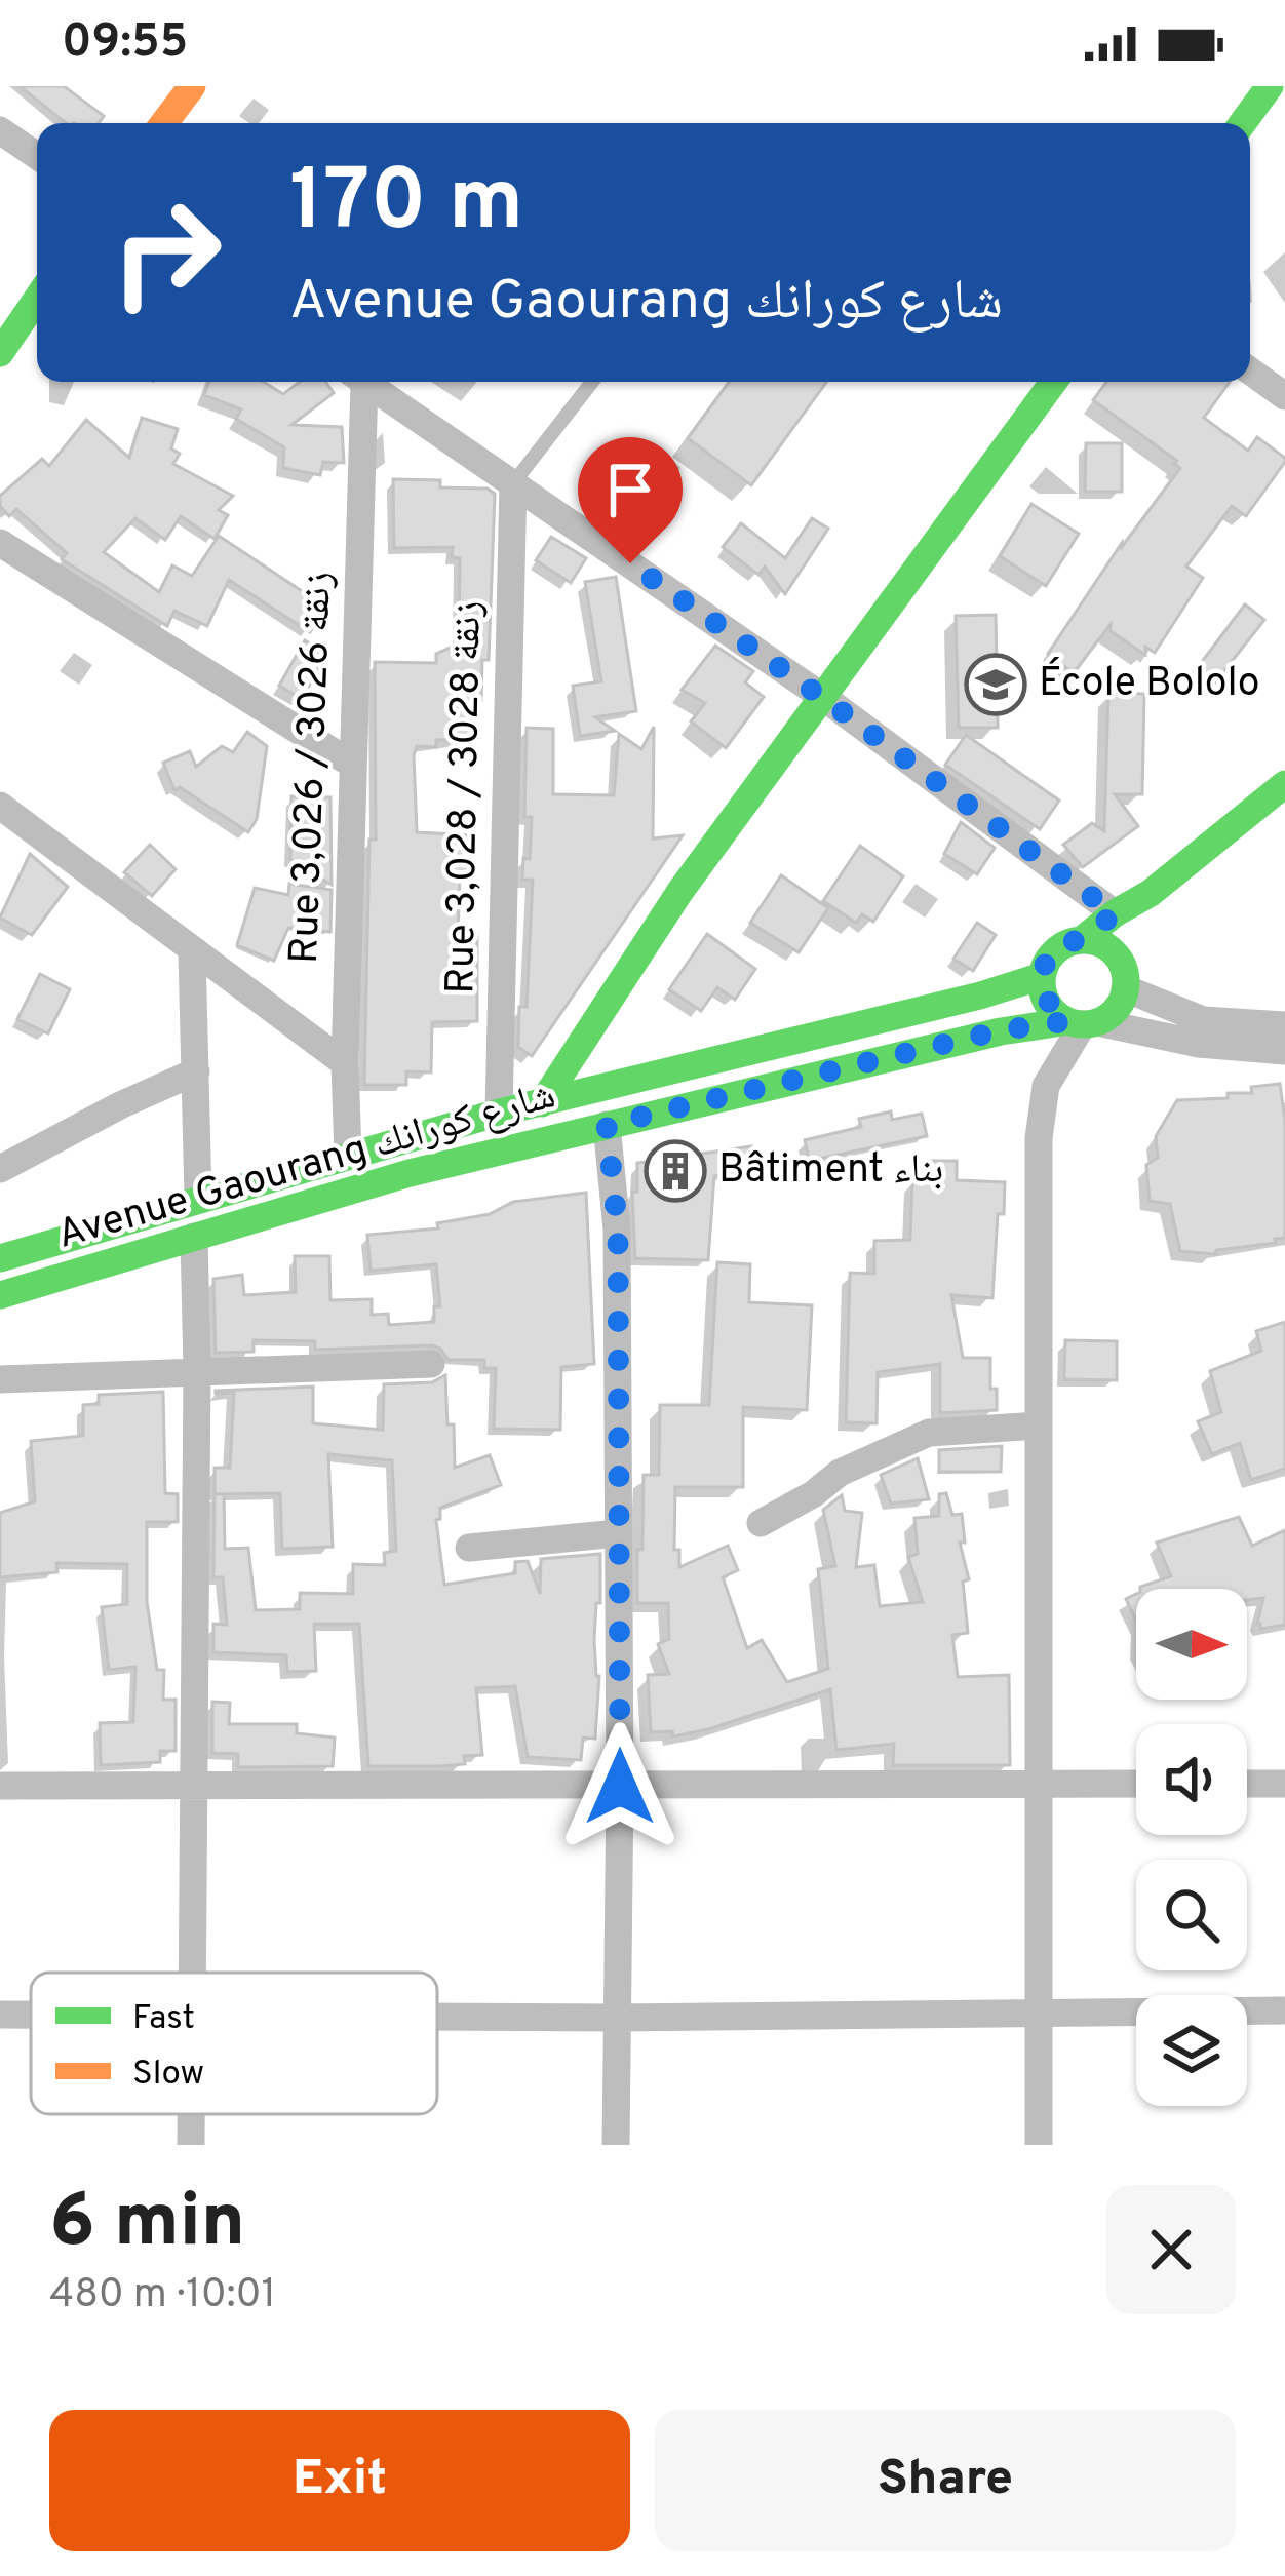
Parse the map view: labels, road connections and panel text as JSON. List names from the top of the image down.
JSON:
{
  "streets": {
    "main road": ["Avenue Gaourang شارع كورانك"],
    "street": ["Rue 3,026 / زنقة 3026", "Rue 3,028 / زنقة 3028"]
  },
  "crossings": [
    ["Rue 3,026 / زنقة 3026", "Avenue Gaourang شارع كورانك"],
    ["Rue 3,028 / زنقة 3028", "Avenue Gaourang شارع كورانك"]
  ],
  "places": {
    "school or university": ["École Bololo"],
    "building": ["Bâtiment بناء"]
  },
  "legend": ["Fast", "Slow"],
  "north": "right",
  "page": {
    "status": "09:55",
    "turn": ["170 m", "Avenue Gaourang شارع كورانك"],
    "heading": ["6 min", "480 m · 10:01"],
    "buttons": ["Exit", "Share"]
  }
}
